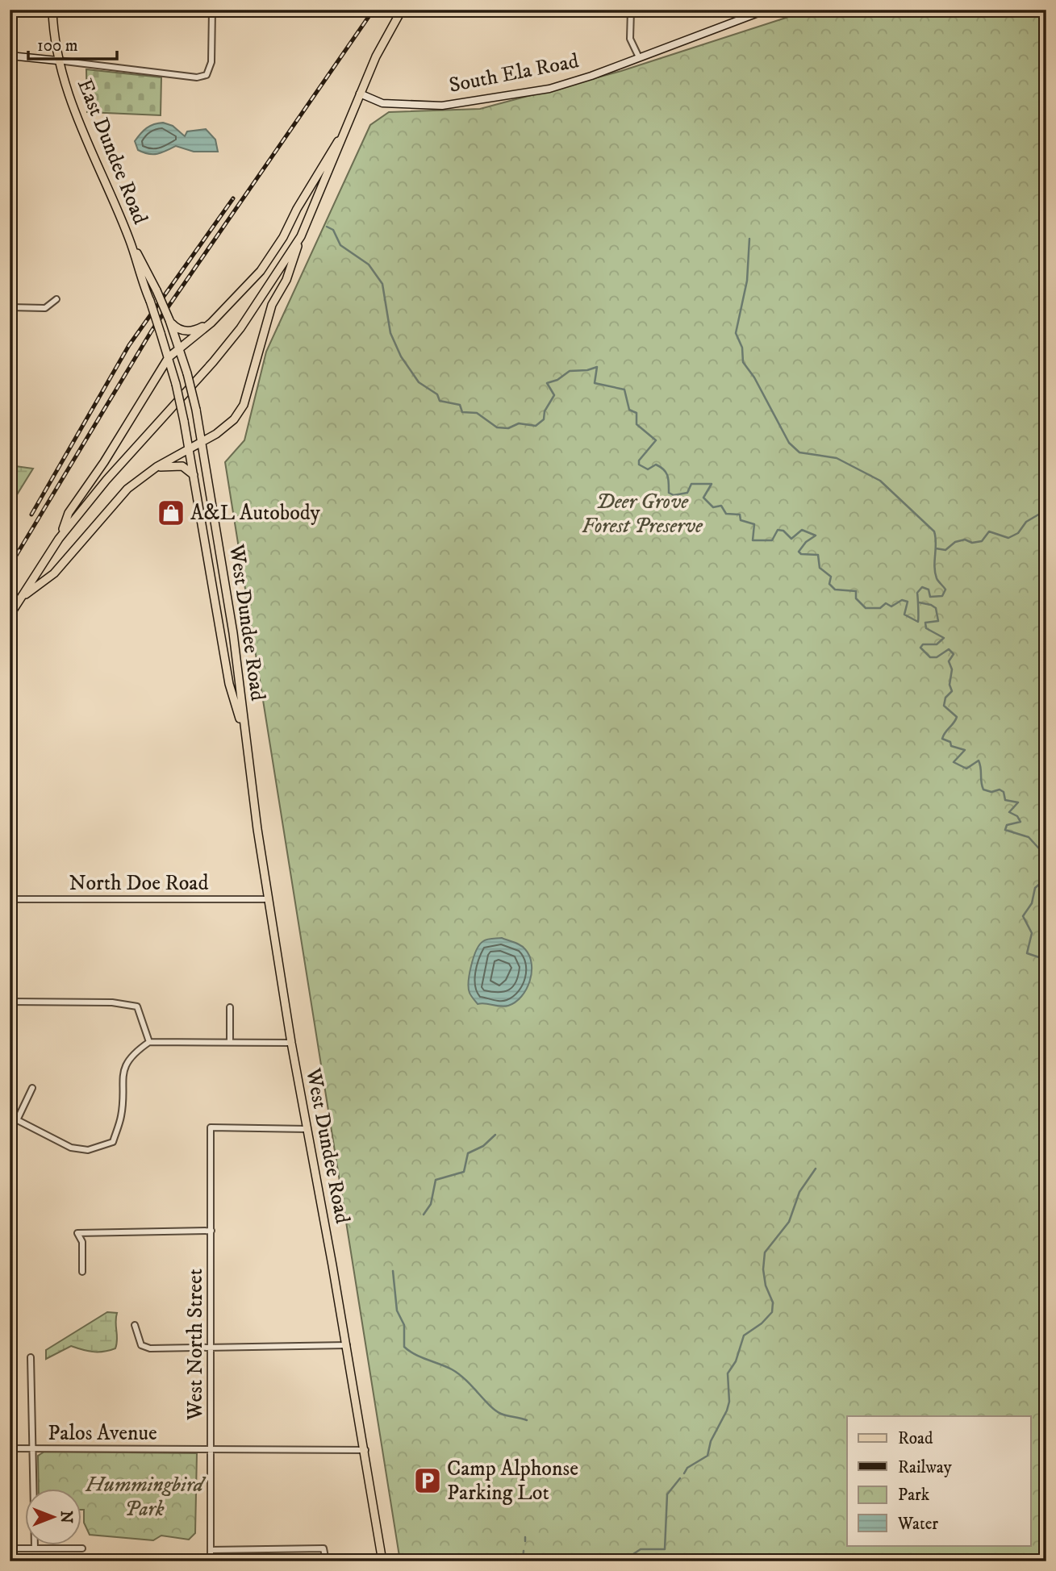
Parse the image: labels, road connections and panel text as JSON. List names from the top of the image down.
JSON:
{
  "streets": {
    "main road": ["South Ela Road", "East Dundee Road", "West Dundee Road"],
    "street": ["North Doe Road", "West North Street", "Palos Avenue"]
  },
  "crossings": [
    ["East Dundee Road", "West Dundee Road"],
    ["West Dundee Road", "North Doe Road"],
    ["West Dundee Road", "West North Street"],
    ["West Dundee Road", "Palos Avenue"],
    ["West North Street", "Palos Avenue"]
  ],
  "parks": ["Deer Grove Forest Preserve", "Hummingbird Park"],
  "places": {
    "shop": ["A&L Autobody"],
    "parking": ["Camp Alphonse Parking Lot"]
  },
  "legend": [
    "Road",
    "Railway",
    "Park",
    "Water"
  ],
  "scale_bar": "100 m",
  "north": "right"
}
